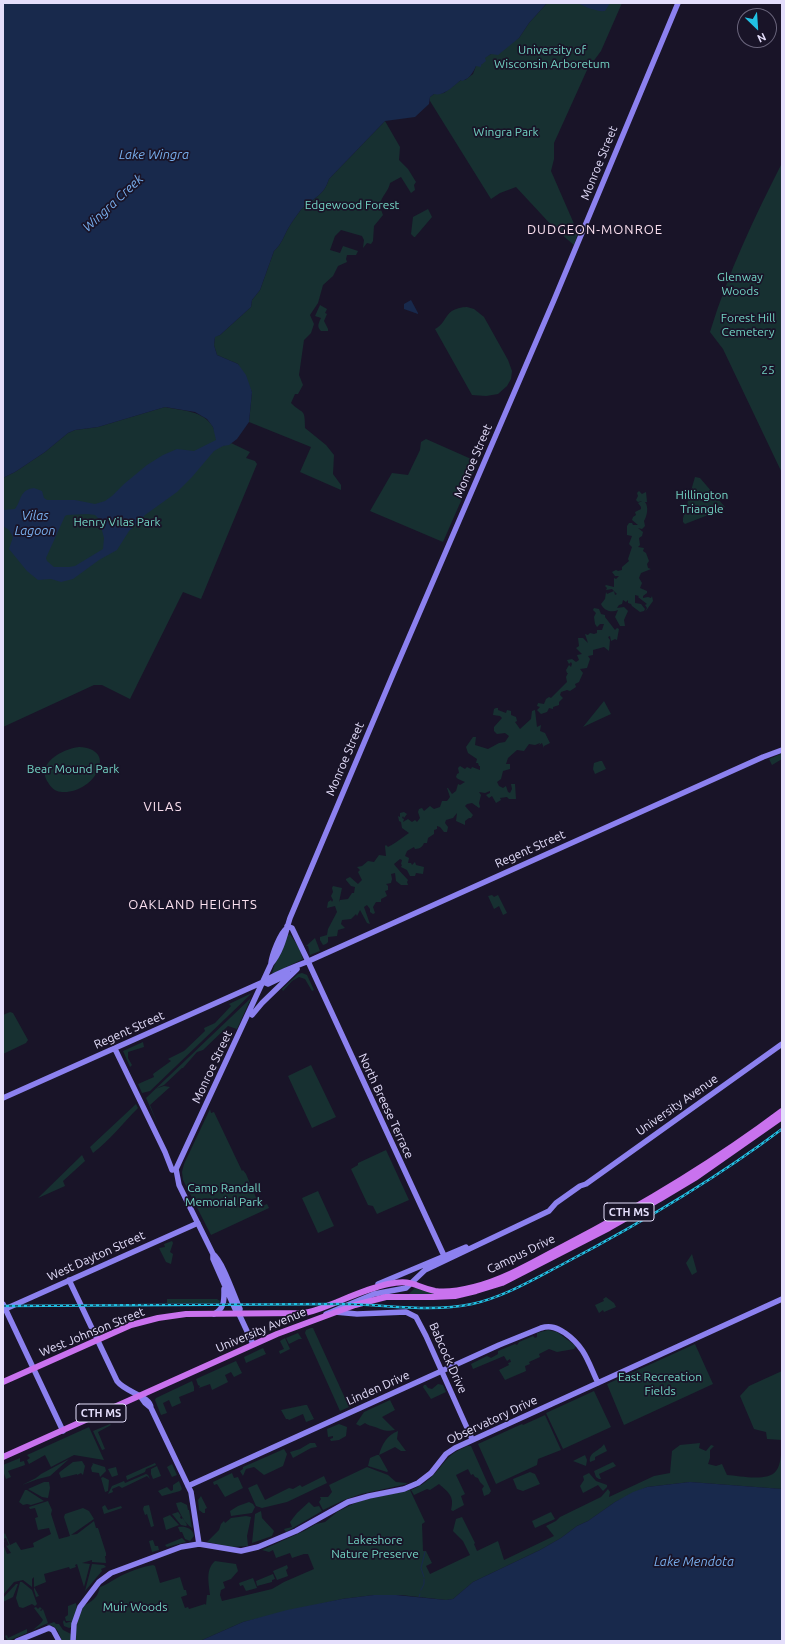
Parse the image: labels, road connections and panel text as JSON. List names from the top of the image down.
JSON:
{
  "streets": {
    "main road": [
      "University Avenue",
      "CTH MS",
      "Campus Drive",
      "West Johnson Street"
    ],
    "street": [
      "Monroe Street",
      "Regent Street",
      "North Breese Terrace",
      "West Dayton Street",
      "Babcock Drive",
      "Linden Drive",
      "Observatory Drive"
    ]
  },
  "crossings": [
    ["Monroe Street", "Regent Street"],
    ["Monroe Street", "North Breese Terrace"],
    ["Regent Street", "North Breese Terrace"],
    ["University Avenue", "North Breese Terrace"],
    ["University Avenue", "Campus Drive"],
    ["Campus Drive", "West Johnson Street"],
    ["Campus Drive", "Babcock Drive"],
    ["Babcock Drive", "Linden Drive"],
    ["Babcock Drive", "Observatory Drive"],
    ["Linden Drive", "Observatory Drive"]
  ],
  "districts": ["DUDGEON-MONROE", "VILAS", "OAKLAND HEIGHTS"],
  "water": [
    "Lake Wingra",
    "Wingra Creek",
    "Vilas Lagoon",
    "Lake Mendota"
  ],
  "parks": [
    "University of Wisconsin Arboretum",
    "Wingra Park",
    "Edgewood Forest",
    "Glenway Woods",
    "Forest Hill Cemetery",
    "25",
    "Hillington Triangle",
    "Henry Vilas Park",
    "Bear Mound Park",
    "Camp Randall Memorial Park",
    "East Recreation Fields",
    "Lakeshore Nature Preserve",
    "Muir Woods"
  ],
  "north": "bottom right"
}
